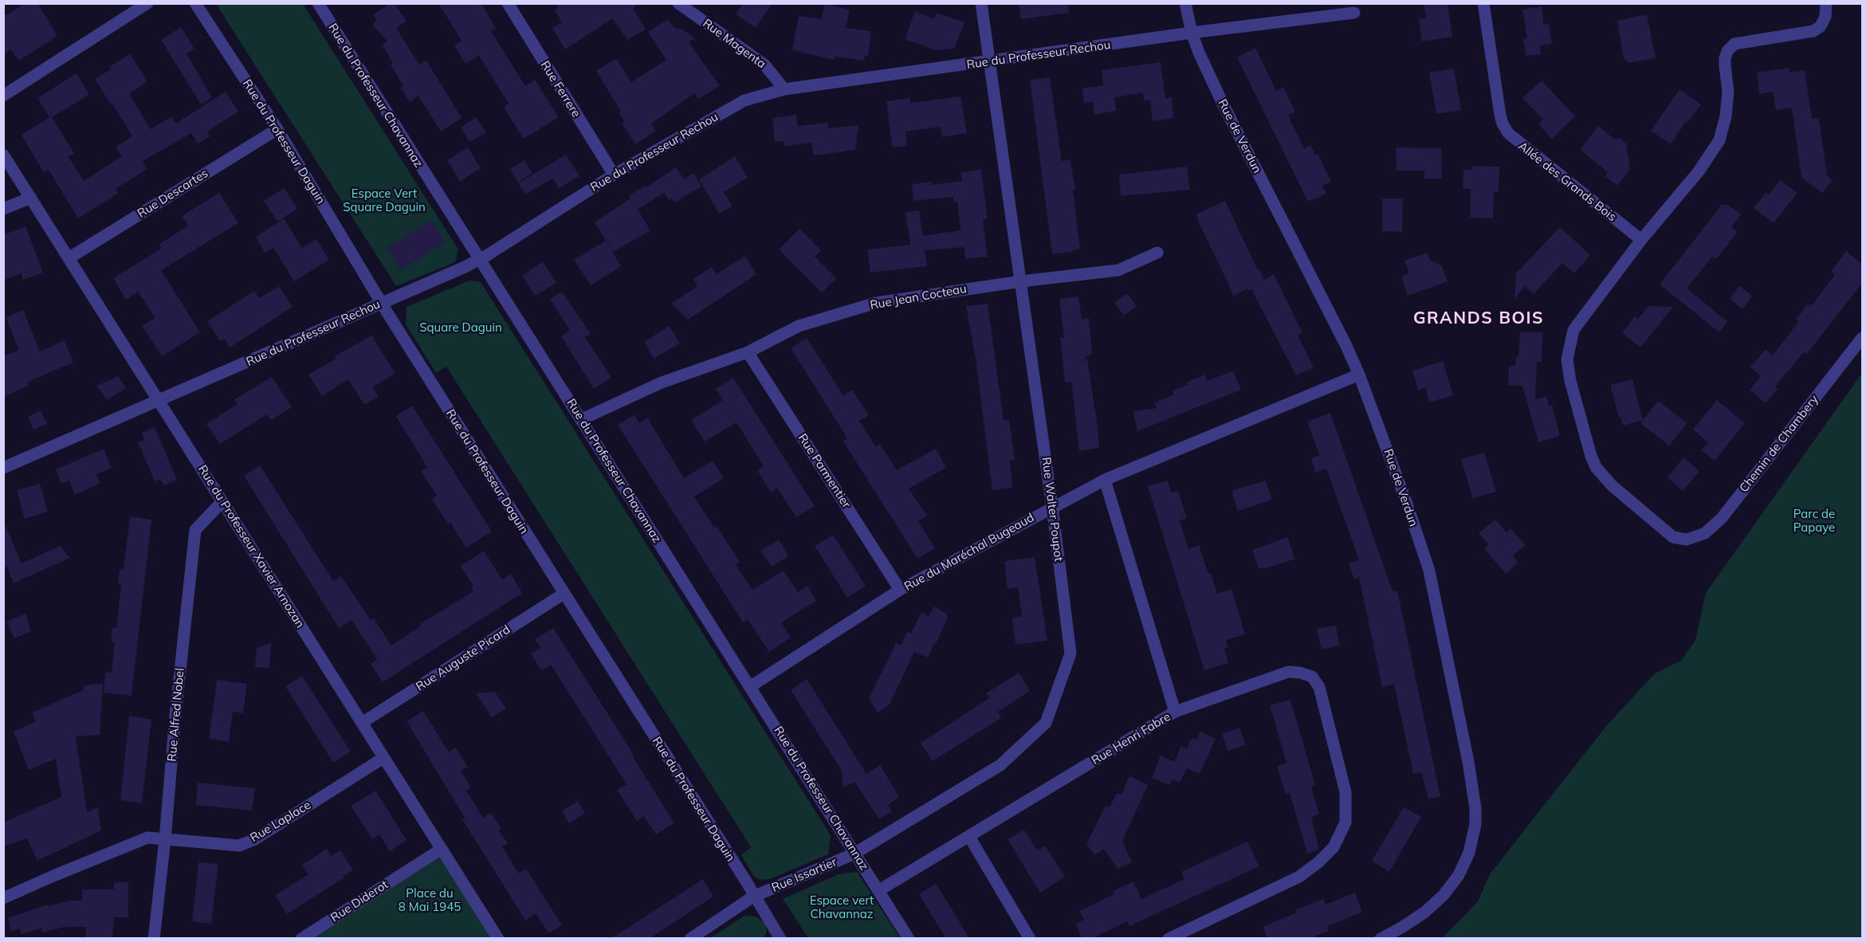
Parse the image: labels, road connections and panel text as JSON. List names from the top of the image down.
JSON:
{
  "streets": {
    "street": [
      "Rue Magenta",
      "Rue du Professeur Rechou",
      "Rue Ferrere",
      "Rue du Professeur Chavannaz",
      "Rue de Verdun",
      "Rue du Professeur Daguin",
      "Allée des Grands Bois",
      "Rue Descartes",
      "Rue Jean Cocteau",
      "Chemin de Chambery",
      "Rue Parmentier",
      "Rue Walter Poupot",
      "Rue du Professeur Xavier Arnozan",
      "Rue du Maréchal Bugeaud",
      "Rue Auguste Picard",
      "Rue Alfred Nobel",
      "Rue Henri Fabre",
      "Rue Laplace",
      "Rue Issartier",
      "Rue Diderot"
    ]
  },
  "crossings": [
    ["Rue Magenta", "Rue du Professeur Rechou"],
    ["Rue du Professeur Rechou", "Rue Ferrere"],
    ["Rue du Professeur Rechou", "Rue du Professeur Chavannaz"],
    ["Rue du Professeur Rechou", "Rue de Verdun"],
    ["Rue du Professeur Rechou", "Rue du Professeur Daguin"],
    ["Rue du Professeur Rechou", "Rue Walter Poupot"],
    ["Rue du Professeur Rechou", "Rue du Professeur Xavier Arnozan"],
    ["Rue du Professeur Chavannaz", "Rue Jean Cocteau"],
    ["Rue du Professeur Chavannaz", "Rue Walter Poupot"],
    ["Rue du Professeur Chavannaz", "Rue du Maréchal Bugeaud"],
    ["Rue du Professeur Chavannaz", "Rue Henri Fabre"],
    ["Rue du Professeur Chavannaz", "Rue Issartier"],
    ["Rue de Verdun", "Rue du Maréchal Bugeaud"],
    ["Rue du Professeur Daguin", "Rue Descartes"],
    ["Rue du Professeur Daguin", "Rue Auguste Picard"],
    ["Rue du Professeur Daguin", "Rue Issartier"],
    ["Allée des Grands Bois", "Chemin de Chambery"],
    ["Rue Descartes", "Rue du Professeur Xavier Arnozan"],
    ["Rue Jean Cocteau", "Rue Parmentier"],
    ["Rue Jean Cocteau", "Rue Walter Poupot"],
    ["Rue Parmentier", "Rue du Maréchal Bugeaud"],
    ["Rue Walter Poupot", "Rue du Maréchal Bugeaud"],
    ["Rue Walter Poupot", "Rue Issartier"],
    ["Rue du Professeur Xavier Arnozan", "Rue Auguste Picard"],
    ["Rue du Professeur Xavier Arnozan", "Rue Alfred Nobel"],
    ["Rue du Professeur Xavier Arnozan", "Rue Laplace"],
    ["Rue du Professeur Xavier Arnozan", "Rue Diderot"],
    ["Rue du Maréchal Bugeaud", "Rue Henri Fabre"],
    ["Rue Alfred Nobel", "Rue Laplace"]
  ],
  "districts": ["GRANDS BOIS"],
  "parks": [
    "Espace Vert Square Daguin",
    "Square Daguin",
    "Parc de Papaye",
    "Place du 8 Mai 1945",
    "Espace vert Chavannaz"
  ]
}
